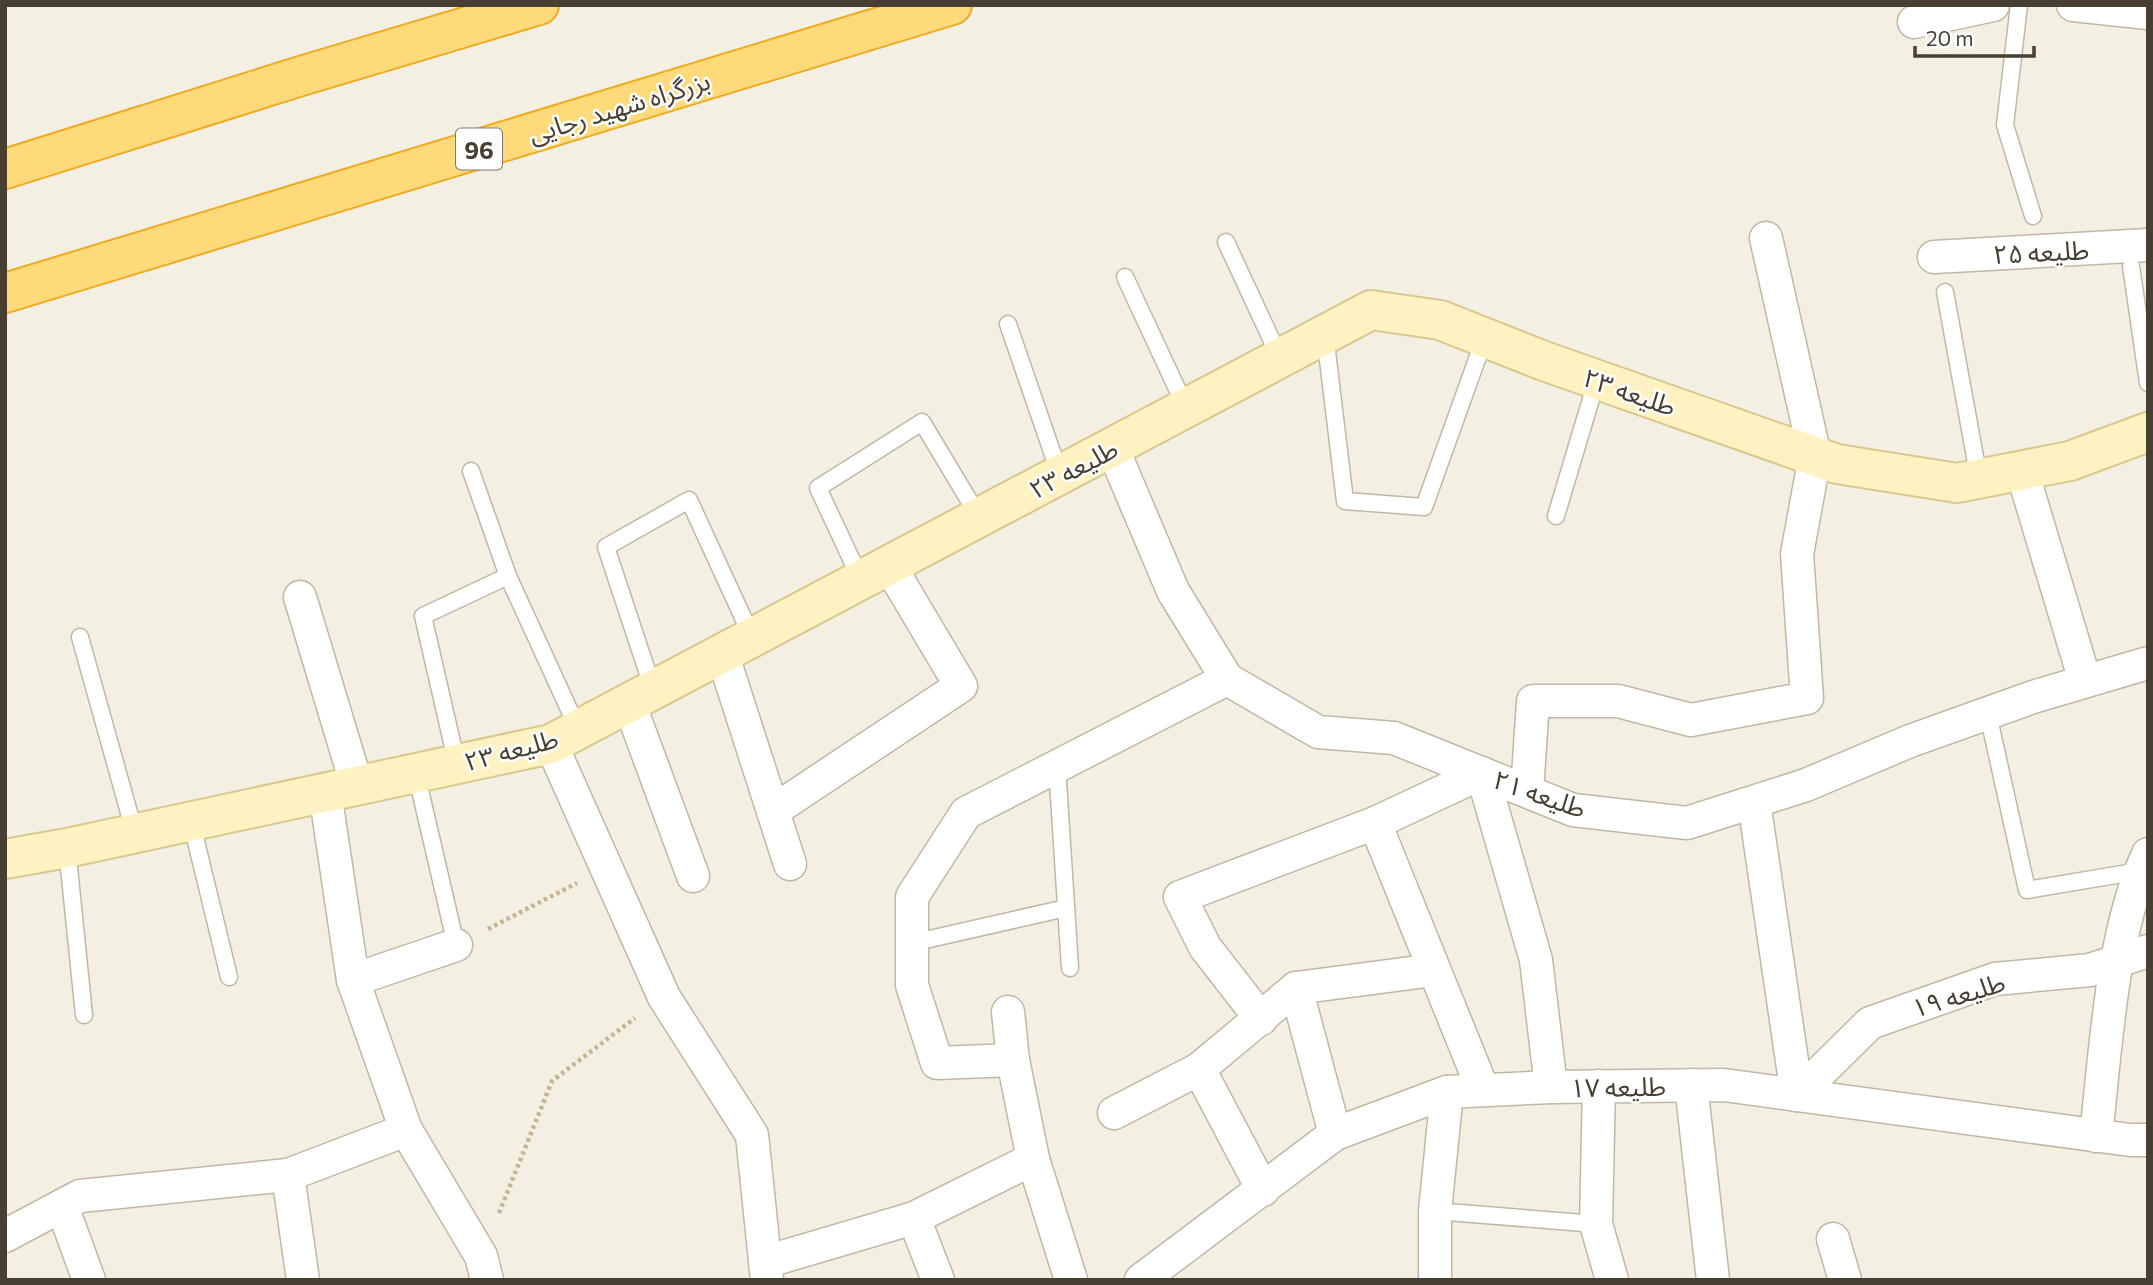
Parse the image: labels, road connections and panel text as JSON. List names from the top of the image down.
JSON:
{
  "streets": {
    "highway": ["بزرگراه شهید رجایی", "96"],
    "main road": ["طلیعه ۲۳"],
    "street": [
      "طلیعه ۲۵",
      "طلیعه ۲۱",
      "طلیعه ۱۹",
      "طلیعه ۱۷"
    ]
  },
  "crossings": [
    ["طلیعه ۲۳", "طلیعه ۲۱"],
    ["طلیعه ۱۹", "طلیعه ۱۷"]
  ],
  "scale_bar": "20 m"
}
